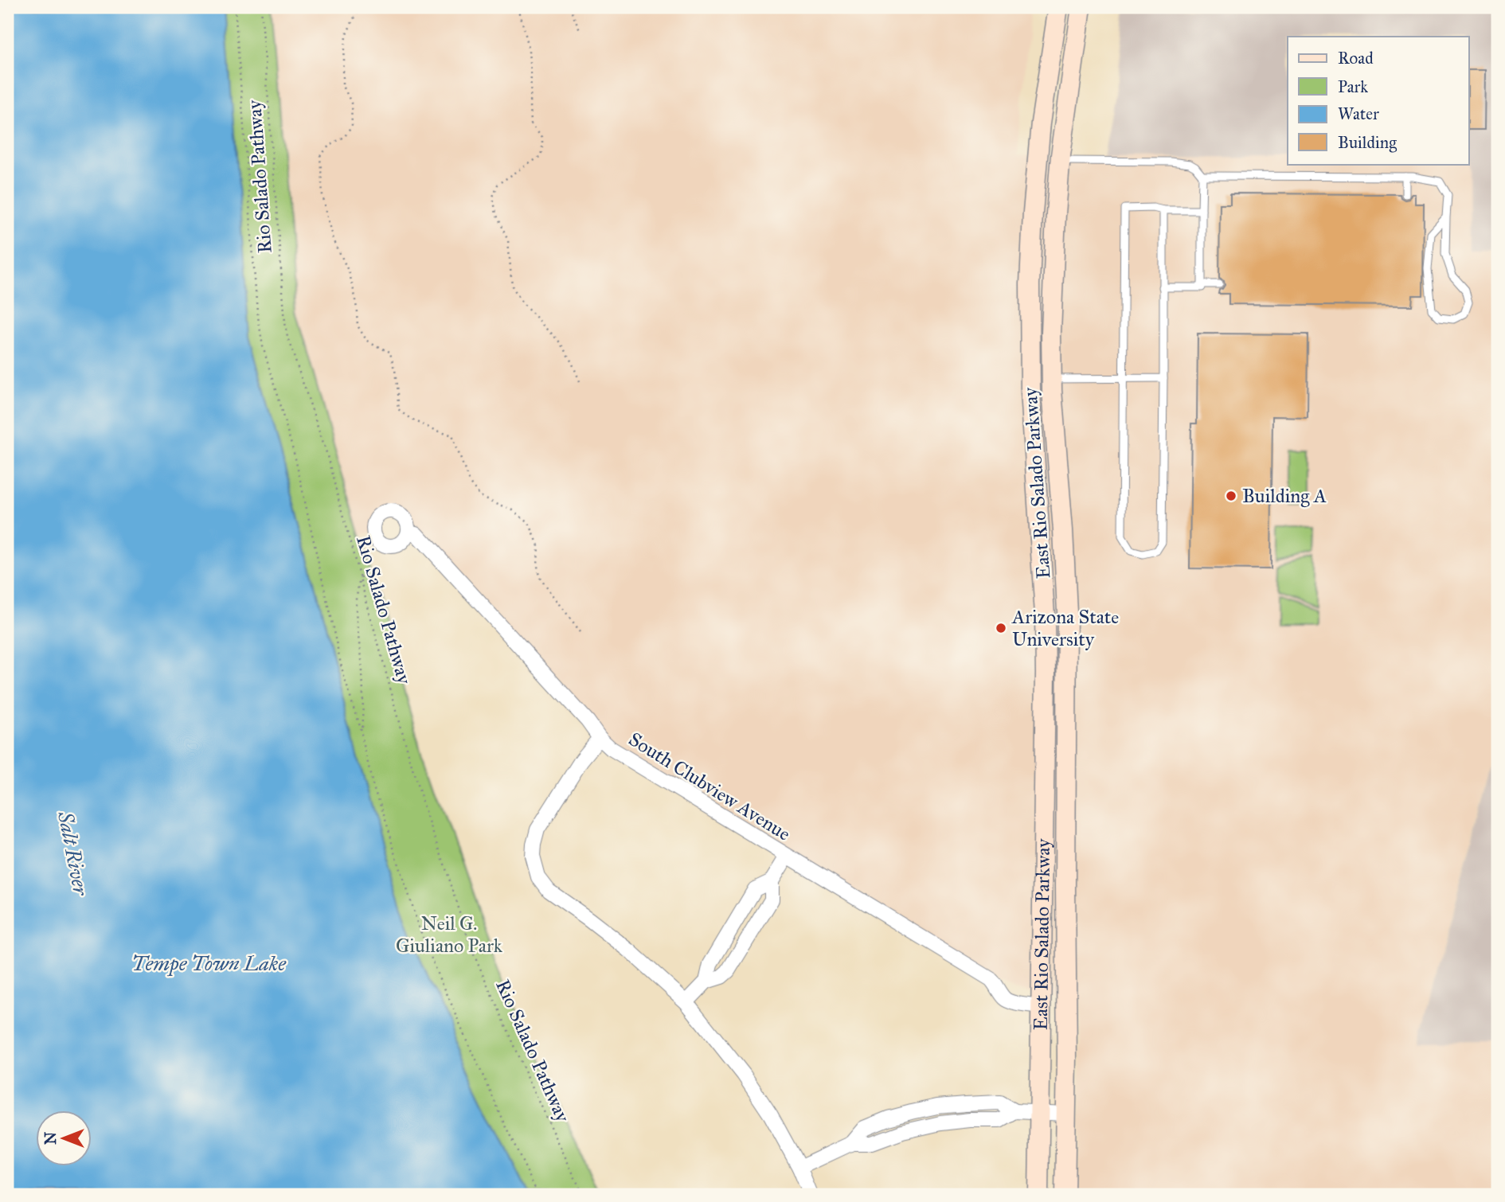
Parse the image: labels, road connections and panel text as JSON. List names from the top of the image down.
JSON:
{
  "streets": {
    "main road": ["East Rio Salado Parkway"],
    "street": ["South Clubview Avenue"],
    "path": ["Rio Salado Pathway"]
  },
  "crossings": [
    ["East Rio Salado Parkway", "South Clubview Avenue"]
  ],
  "water": ["Salt River", "Tempe Town Lake"],
  "parks": ["Neil G. Giuliano Park"],
  "places": ["Building A", "Arizona State University"],
  "legend": [
    "Road",
    "Park",
    "Water",
    "Building"
  ],
  "north": "left"
}
